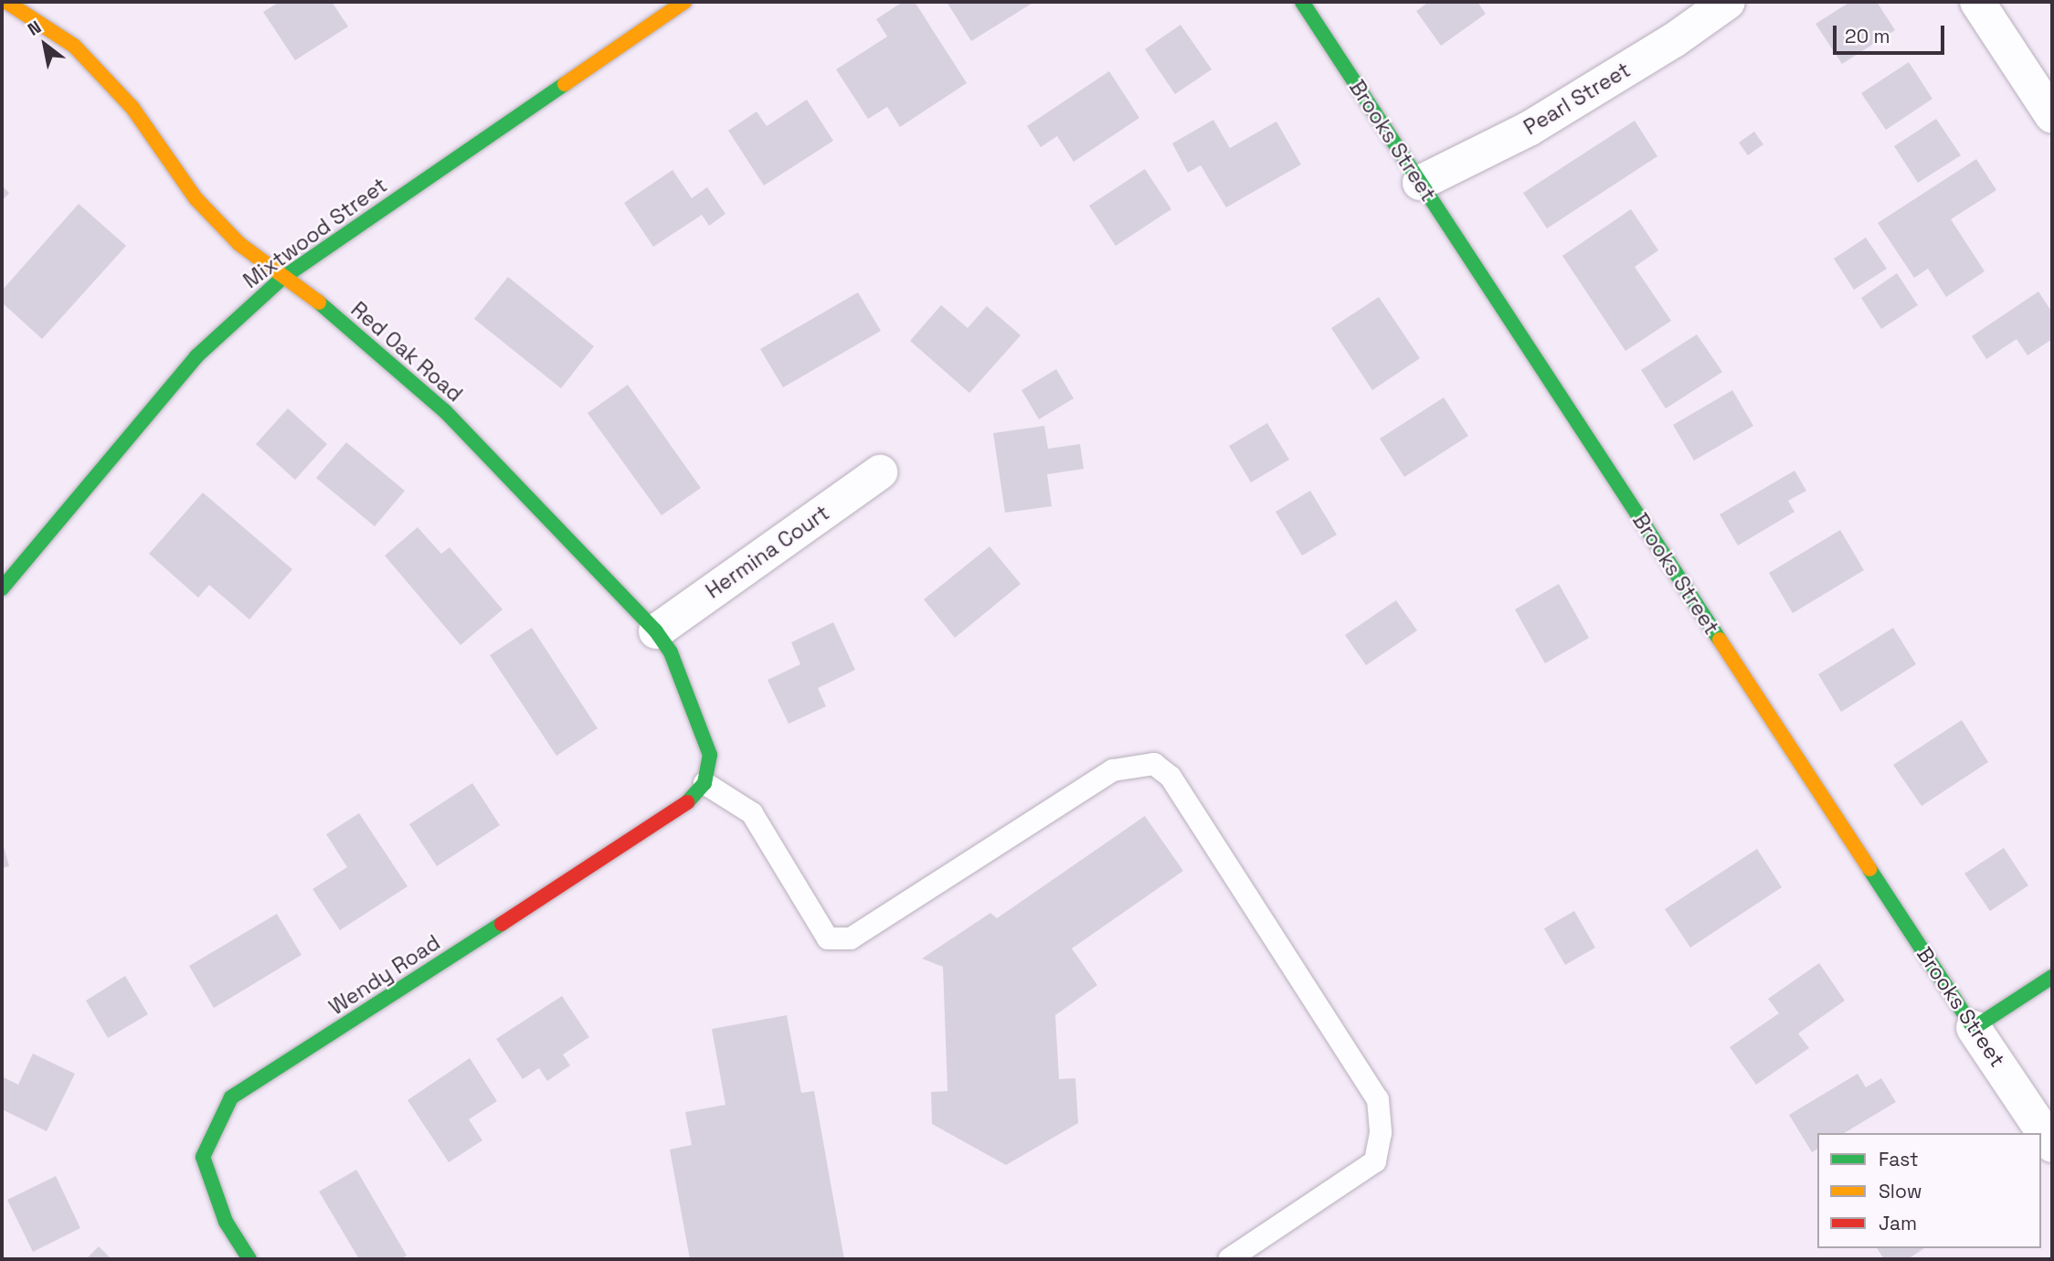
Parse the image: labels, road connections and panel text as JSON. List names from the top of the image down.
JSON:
{
  "streets": {
    "street": [
      "Pearl Street",
      "Brooks Street",
      "Mixtwood Street",
      "Red Oak Road",
      "Hermina Court",
      "Wendy Road"
    ]
  },
  "crossings": [
    ["Pearl Street", "Brooks Street"],
    ["Mixtwood Street", "Red Oak Road"],
    ["Red Oak Road", "Hermina Court"],
    ["Red Oak Road", "Wendy Road"]
  ],
  "legend": ["Fast", "Slow", "Jam"],
  "scale_bar": "20 m",
  "north": "top left"
}
